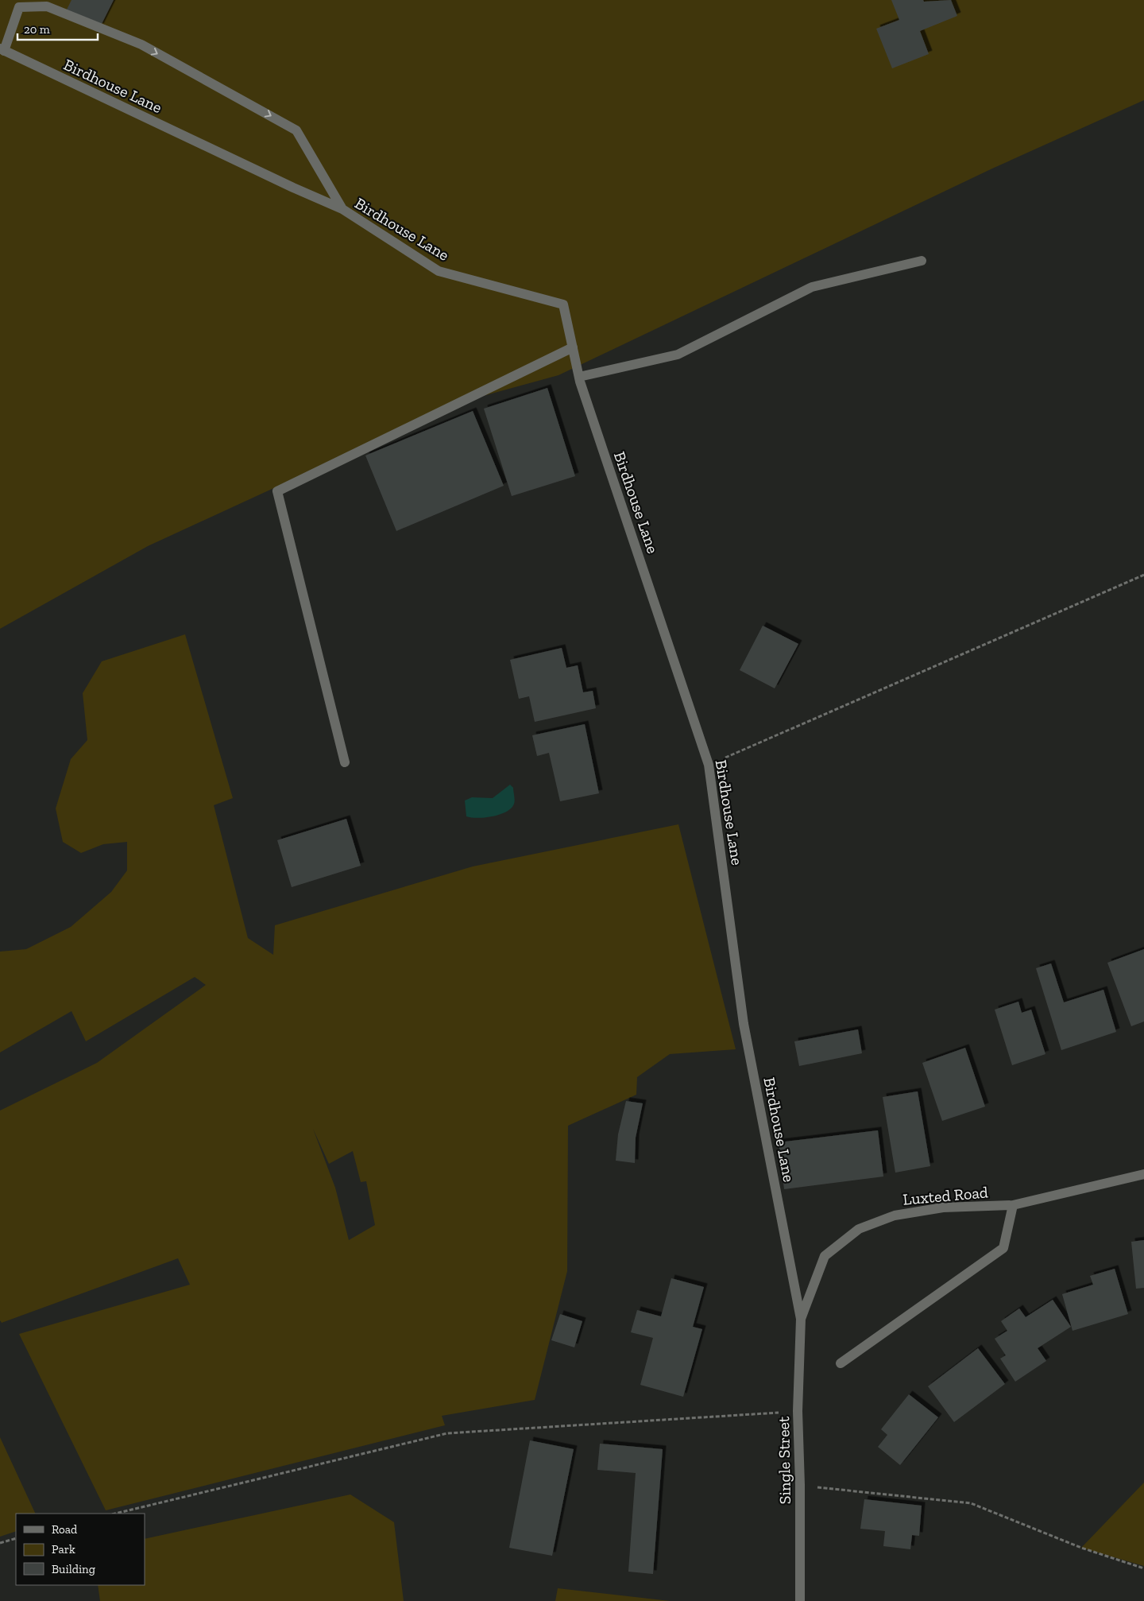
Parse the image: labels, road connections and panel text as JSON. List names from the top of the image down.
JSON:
{
  "streets": {
    "street": ["Birdhouse Lane", "Luxted Road", "Single Street"]
  },
  "crossings": [
    ["Birdhouse Lane", "Luxted Road"],
    ["Birdhouse Lane", "Single Street"],
    ["Luxted Road", "Single Street"]
  ],
  "legend": ["Road", "Park", "Building"],
  "scale_bar": "20 m"
}
